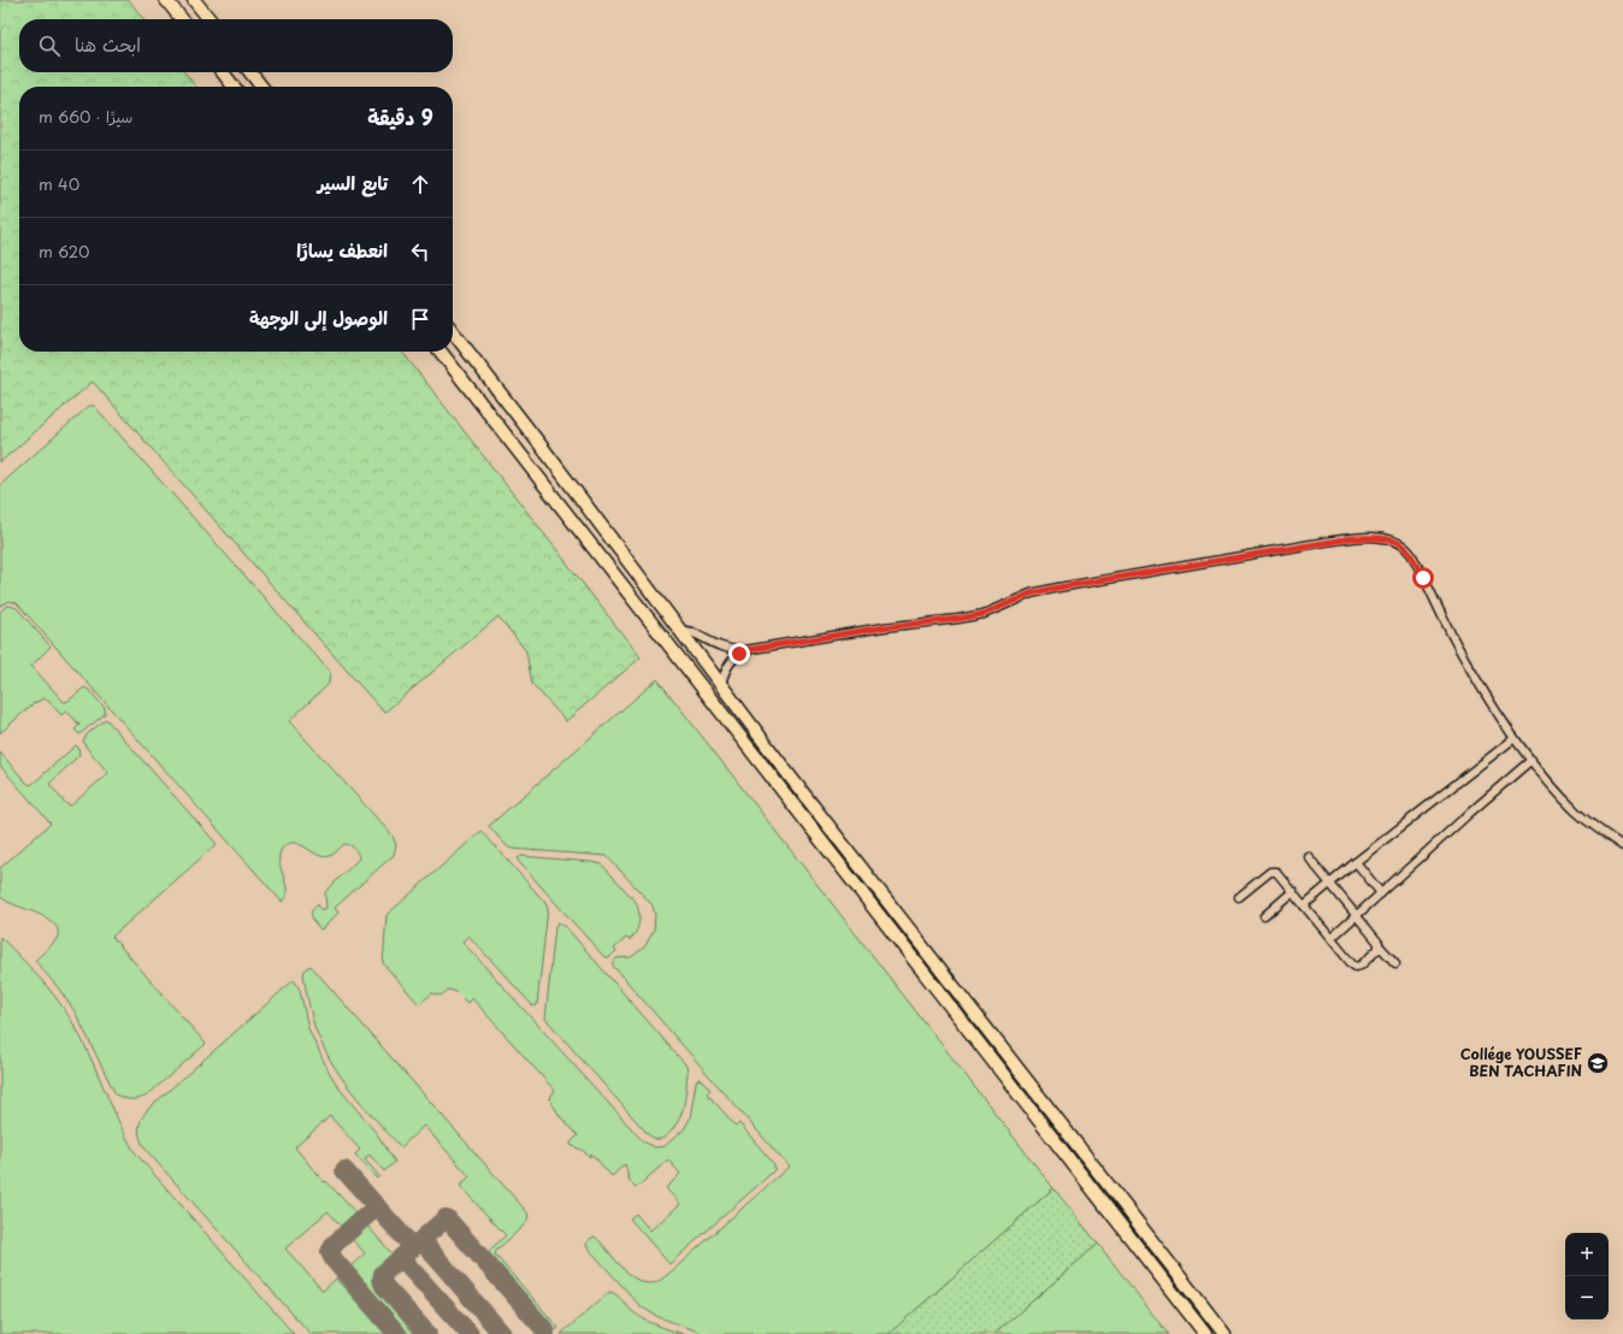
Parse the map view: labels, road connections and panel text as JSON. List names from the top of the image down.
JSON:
{
  "places": {
    "school or university": ["Collége YOUSSEF BEN TACHAFIN"]
  },
  "page": {
    "search": "ابحث هنا",
    "heading": ["9 دقيقة", "سيرًا · 660 m"],
    "list": [
      ["تابع السير", "40 m"],
      ["انعطف يسارًا", "620 m"],
      "الوصول إلى الوجهة"
    ],
    "map_buttons": ["+", "−"]
  }
}
